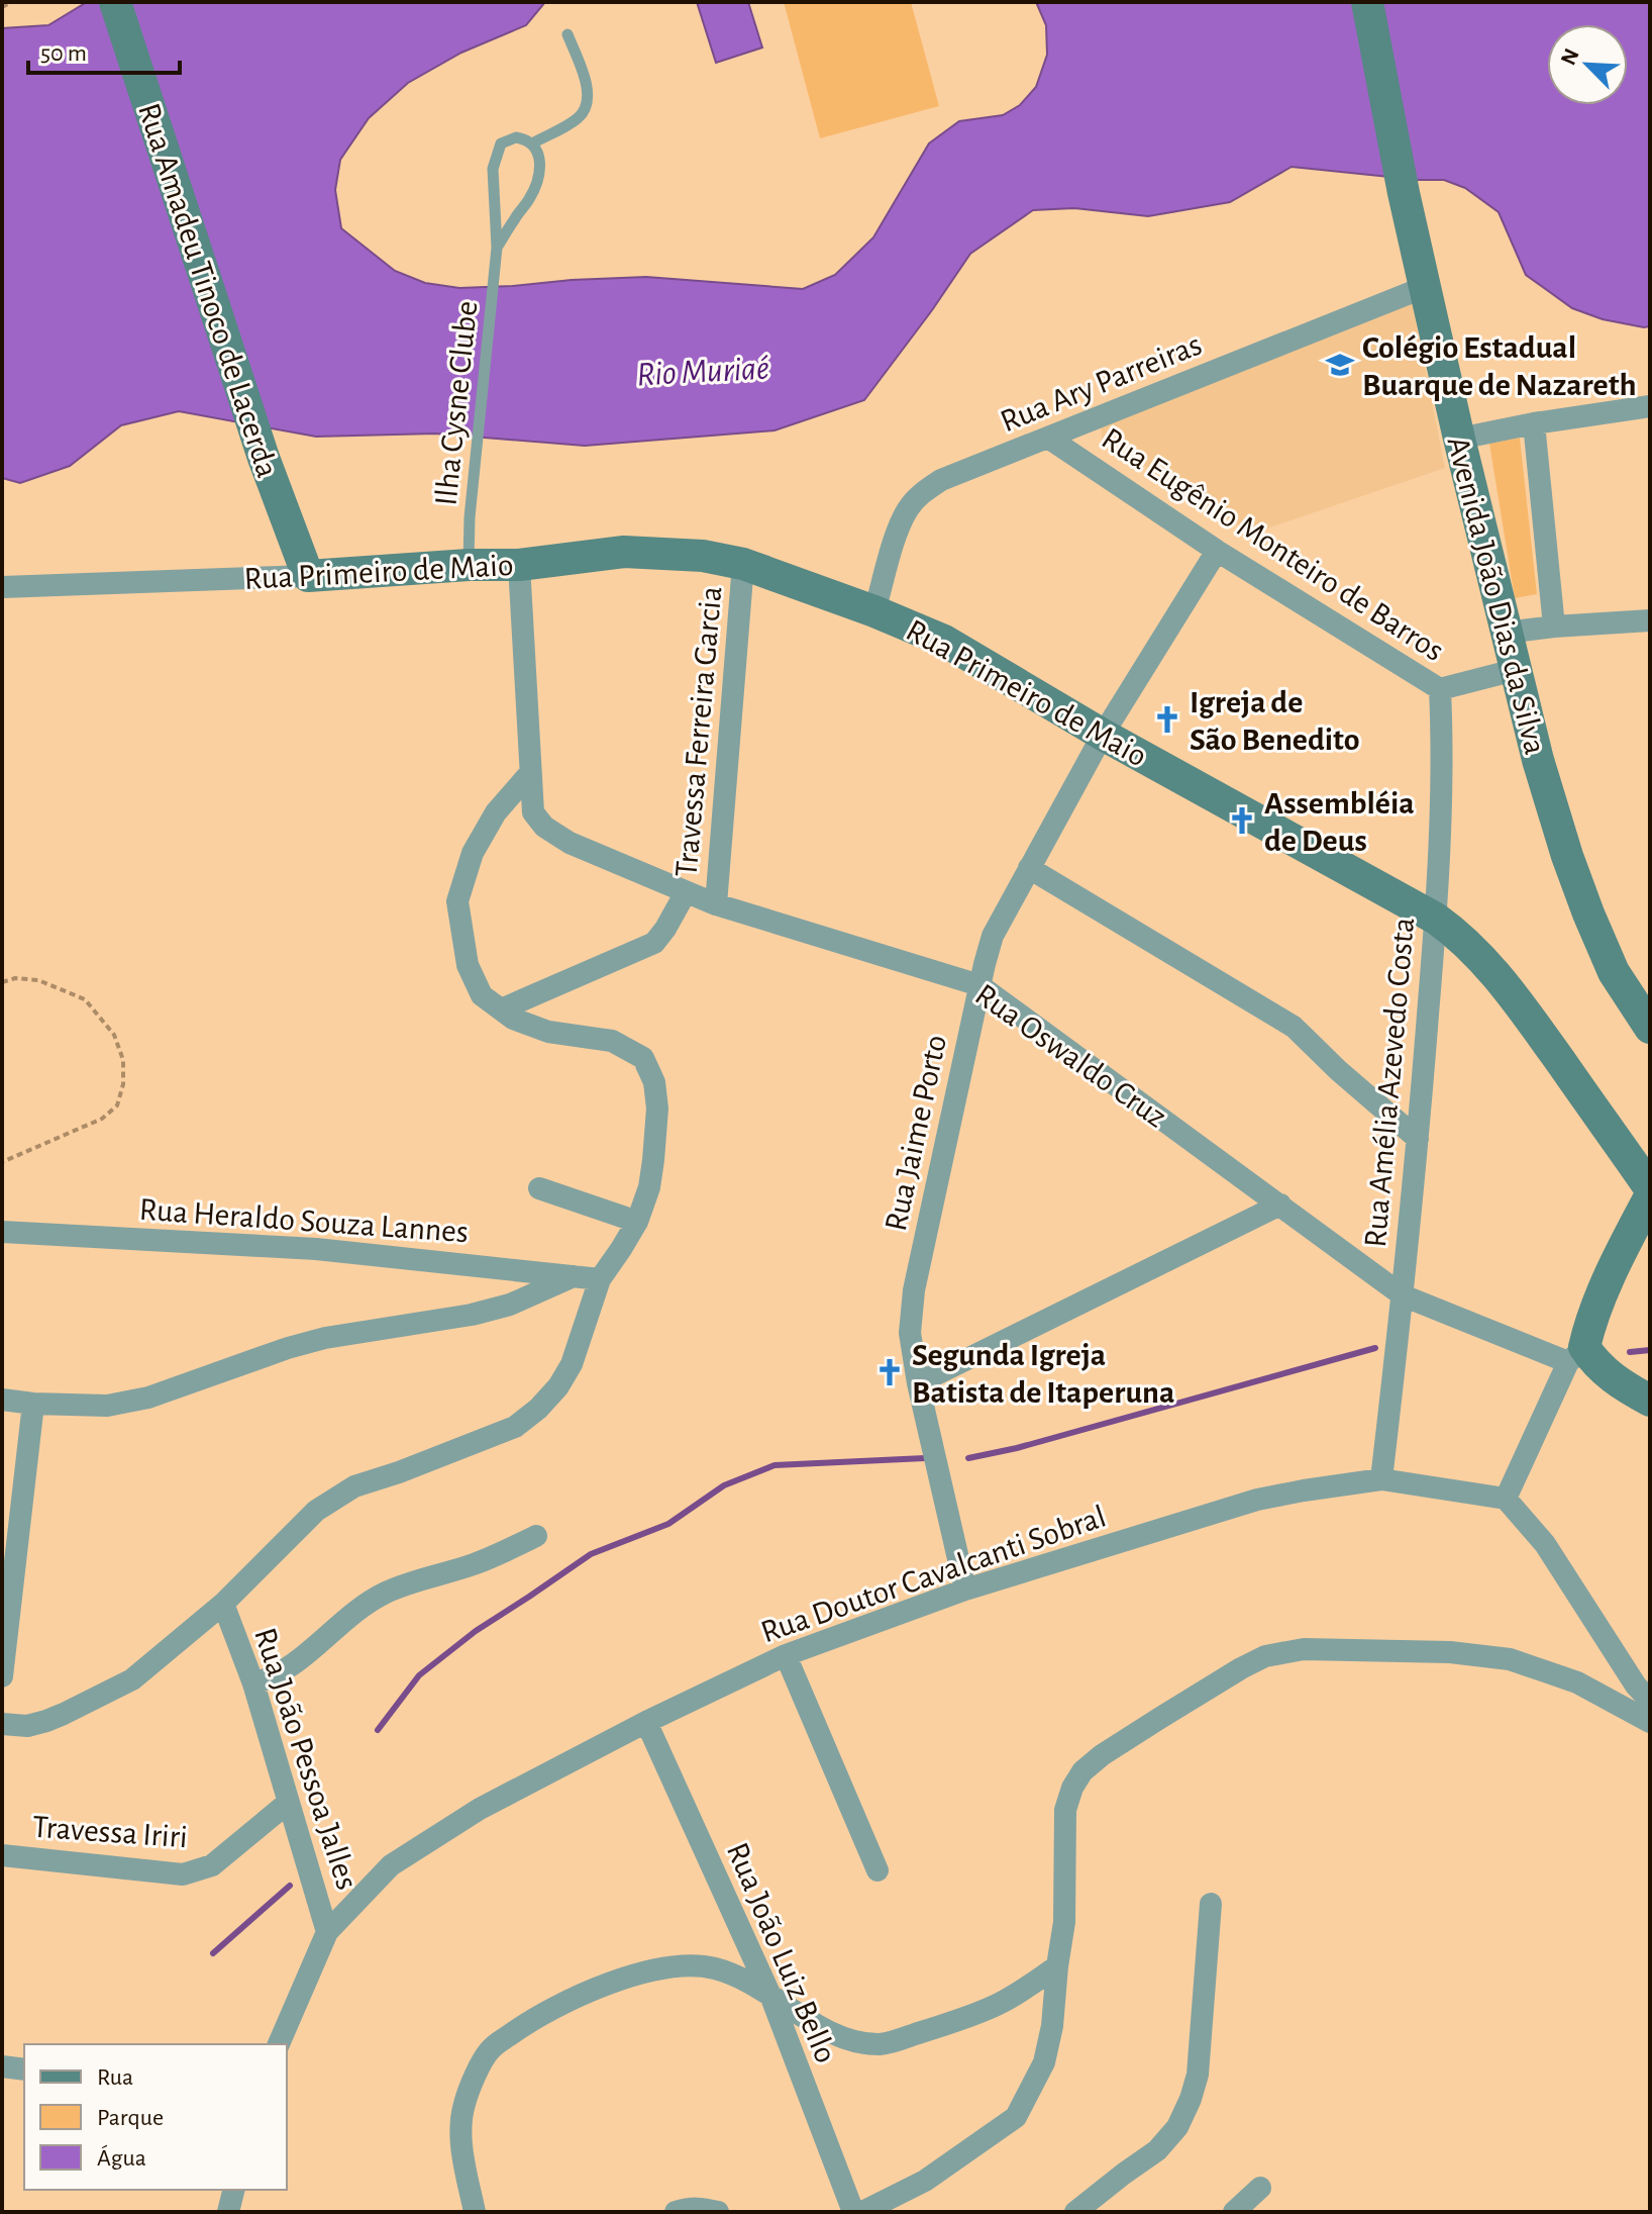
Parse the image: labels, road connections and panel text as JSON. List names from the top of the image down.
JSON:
{
  "streets": {
    "main road": [
      "Rua Amadeu Tinoco de Lacerda",
      "Rua Primeiro de Maio",
      "Avenida João Dias da Silva",
      "Rua Oswaldo Cruz"
    ],
    "street": [
      "Rua Ary Parreiras",
      "Rua Eugênio Monteiro de Barros",
      "Travessa Ferreira Garcia",
      "Rua Amélia Azevedo Costa",
      "Rua Jaime Porto",
      "Rua Heraldo Souza Lannes",
      "Rua Doutor Cavalcanti Sobral",
      "Rua João Pessoa Jalles",
      "Travessa Iriri",
      "Rua João Luiz Bello"
    ],
    "lane": ["Ilha Cysne Clube"]
  },
  "crossings": [
    ["Rua Amadeu Tinoco de Lacerda", "Rua Primeiro de Maio"],
    ["Rua Ary Parreiras", "Rua Eugênio Monteiro de Barros"],
    ["Rua Ary Parreiras", "Rua Primeiro de Maio"],
    ["Rua Ary Parreiras", "Avenida João Dias da Silva"],
    ["Ilha Cysne Clube", "Rua Primeiro de Maio"],
    ["Rua Eugênio Monteiro de Barros", "Avenida João Dias da Silva"],
    ["Rua Eugênio Monteiro de Barros", "Rua Amélia Azevedo Costa"],
    ["Rua Eugênio Monteiro de Barros", "Rua Jaime Porto"],
    ["Rua Primeiro de Maio", "Travessa Ferreira Garcia"],
    ["Rua Primeiro de Maio", "Rua Oswaldo Cruz"],
    ["Rua Primeiro de Maio", "Rua Amélia Azevedo Costa"],
    ["Rua Primeiro de Maio", "Rua Jaime Porto"],
    ["Travessa Ferreira Garcia", "Rua Oswaldo Cruz"],
    ["Rua Oswaldo Cruz", "Rua Amélia Azevedo Costa"],
    ["Rua Oswaldo Cruz", "Rua Jaime Porto"],
    ["Rua Amélia Azevedo Costa", "Rua Doutor Cavalcanti Sobral"],
    ["Rua Jaime Porto", "Rua Doutor Cavalcanti Sobral"],
    ["Rua Doutor Cavalcanti Sobral", "Rua João Pessoa Jalles"],
    ["Rua Doutor Cavalcanti Sobral", "Rua João Luiz Bello"],
    ["Rua João Pessoa Jalles", "Travessa Iriri"]
  ],
  "water": ["Rio Muriaé"],
  "places": {
    "school or university": ["Colégio Estadual Buarque de Nazareth"],
    "church": ["Igreja de São Benedito", "Assembléia de Deus", "Segunda Igreja Batista de Itaperuna"]
  },
  "legend": ["Rua", "Parque", "Água"],
  "scale_bar": "50 m",
  "north": "top left"
}
